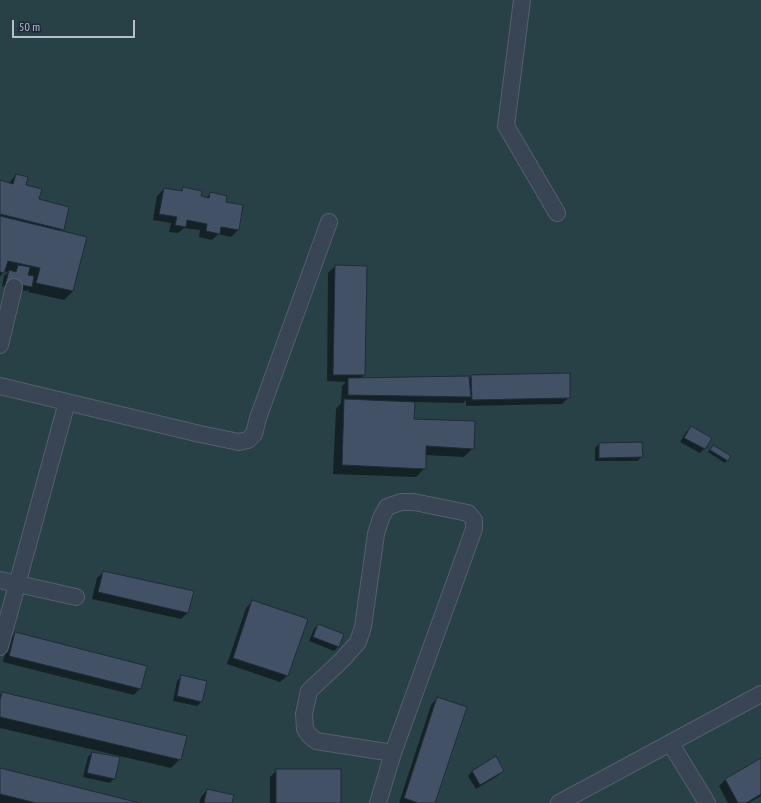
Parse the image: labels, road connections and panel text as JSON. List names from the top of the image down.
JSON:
{
  "scale_bar": "50 m"
}
